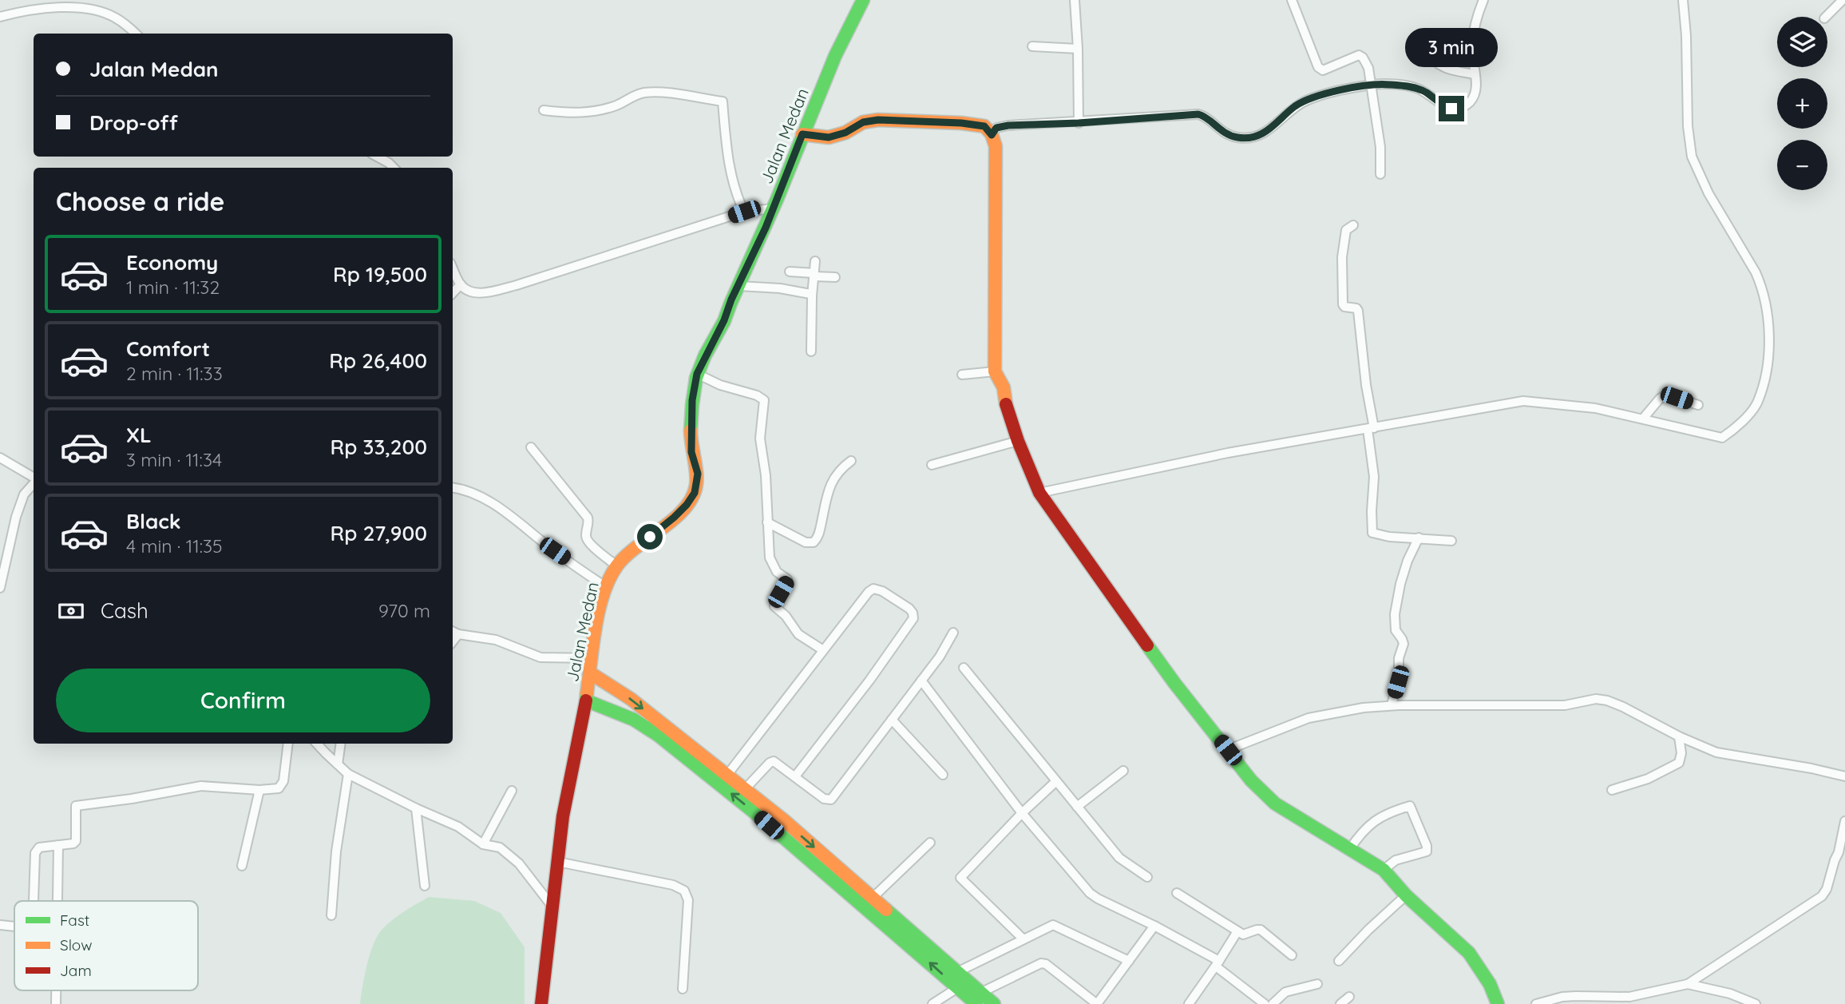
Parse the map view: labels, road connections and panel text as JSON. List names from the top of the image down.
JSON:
{
  "streets": {
    "main road": ["Jalan Medan"]
  },
  "legend": ["Fast", "Slow", "Jam"],
  "page": {
    "map_buttons": ["+", "−"],
    "bubble": "3 min",
    "banner": ["Jalan Medan", "Drop-off"],
    "heading": "Choose a ride",
    "list": [
      {
        "name": "Economy",
        "note": "1 min · 11:32",
        "value": "Rp 19,500"
      },
      {
        "name": "Comfort",
        "note": "2 min · 11:33",
        "value": "Rp 26,400"
      },
      {
        "name": "XL",
        "note": "3 min · 11:34",
        "value": "Rp 33,200"
      },
      {
        "name": "Black",
        "note": "4 min · 11:35",
        "value": "Rp 27,900"
      }
    ],
    "pay": ["Cash", "970 m"],
    "buttons": "Confirm"
  }
}
